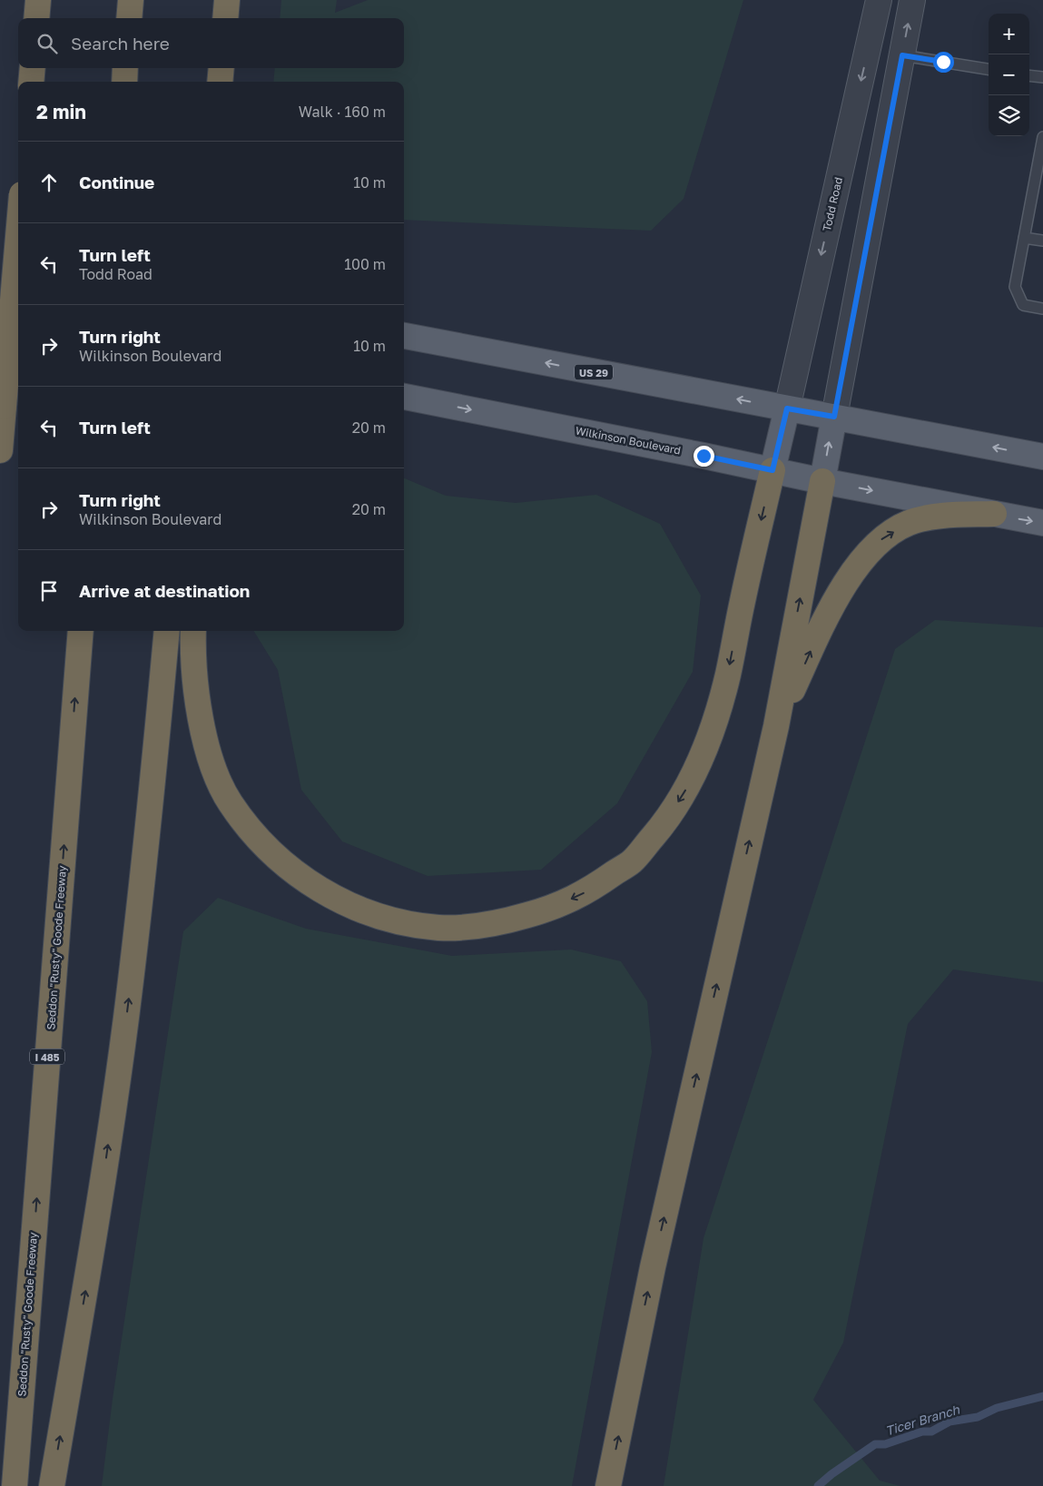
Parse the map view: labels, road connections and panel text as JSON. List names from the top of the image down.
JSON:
{
  "streets": {
    "highway": ["Seddon \"Rusty\" Goode Freeway", "I 485"],
    "main road": ["US 29", "Wilkinson Boulevard"],
    "street": ["Todd Road"]
  },
  "crossings": [
    ["Todd Road", "US 29"]
  ],
  "water": ["Ticer Branch"],
  "page": {
    "map_buttons": ["+", "−"],
    "search": "Search here",
    "heading": ["2 min", "Walk · 160 m"],
    "list": [
      ["Continue", "10 m"],
      ["Turn left", "Todd Road", "100 m"],
      ["Turn right", "Wilkinson Boulevard", "10 m"],
      ["Turn left", "20 m"],
      ["Turn right", "Wilkinson Boulevard", "20 m"],
      "Arrive at destination"
    ]
  }
}
